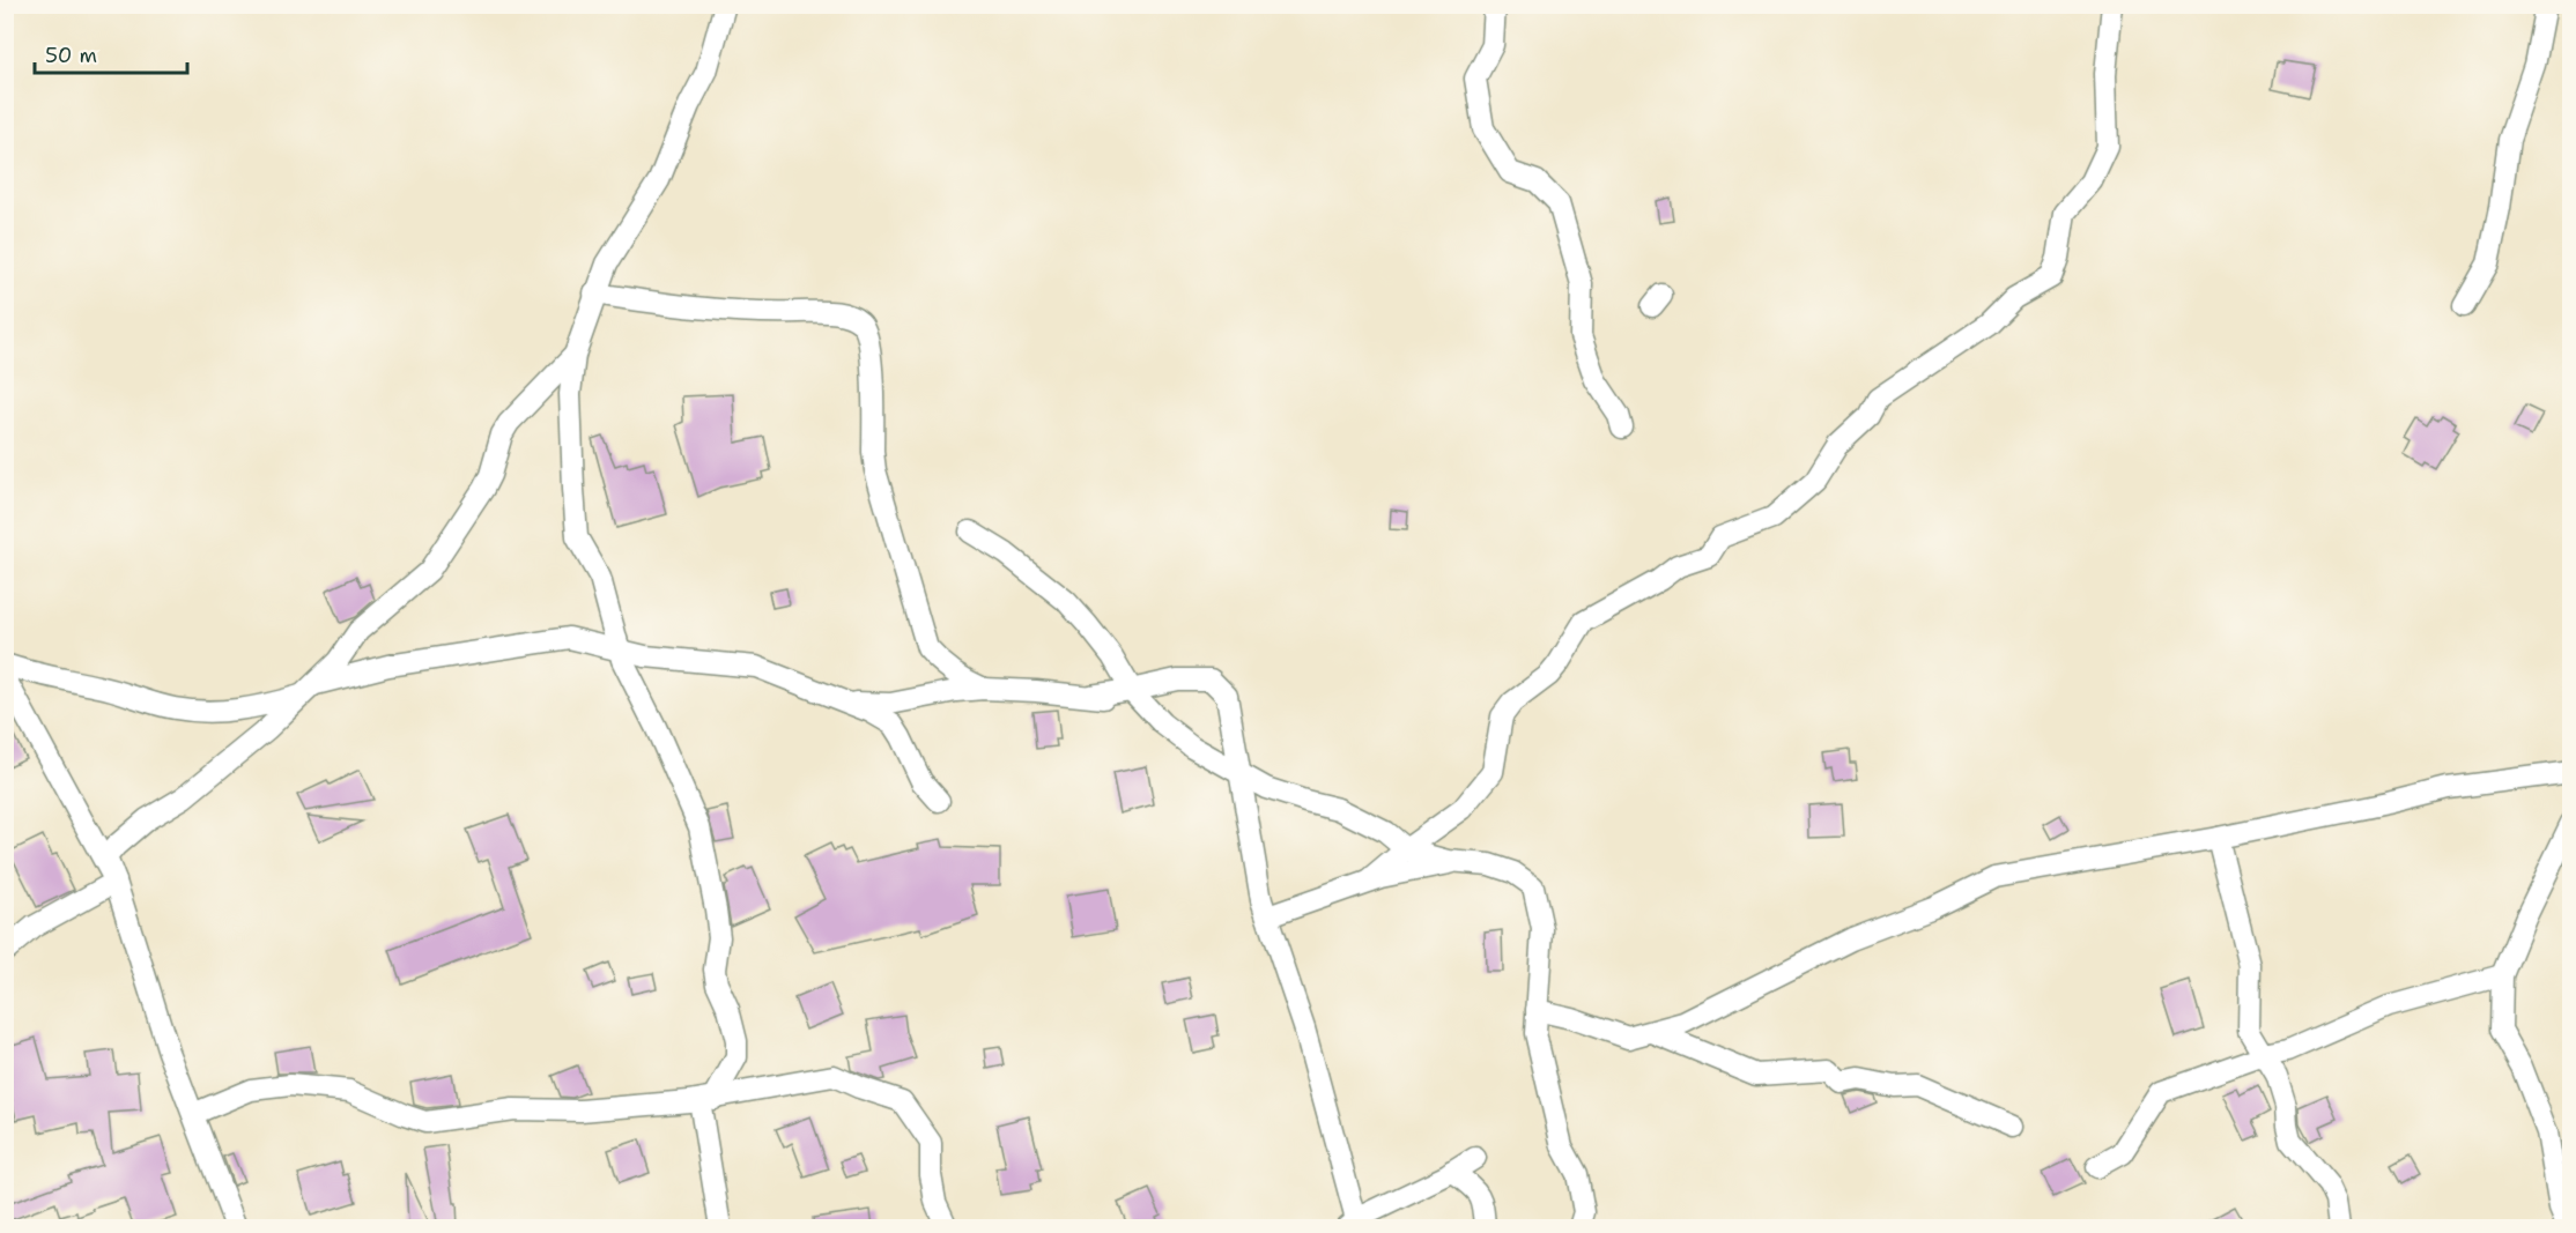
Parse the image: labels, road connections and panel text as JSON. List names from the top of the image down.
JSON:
{
  "scale_bar": "50 m"
}
